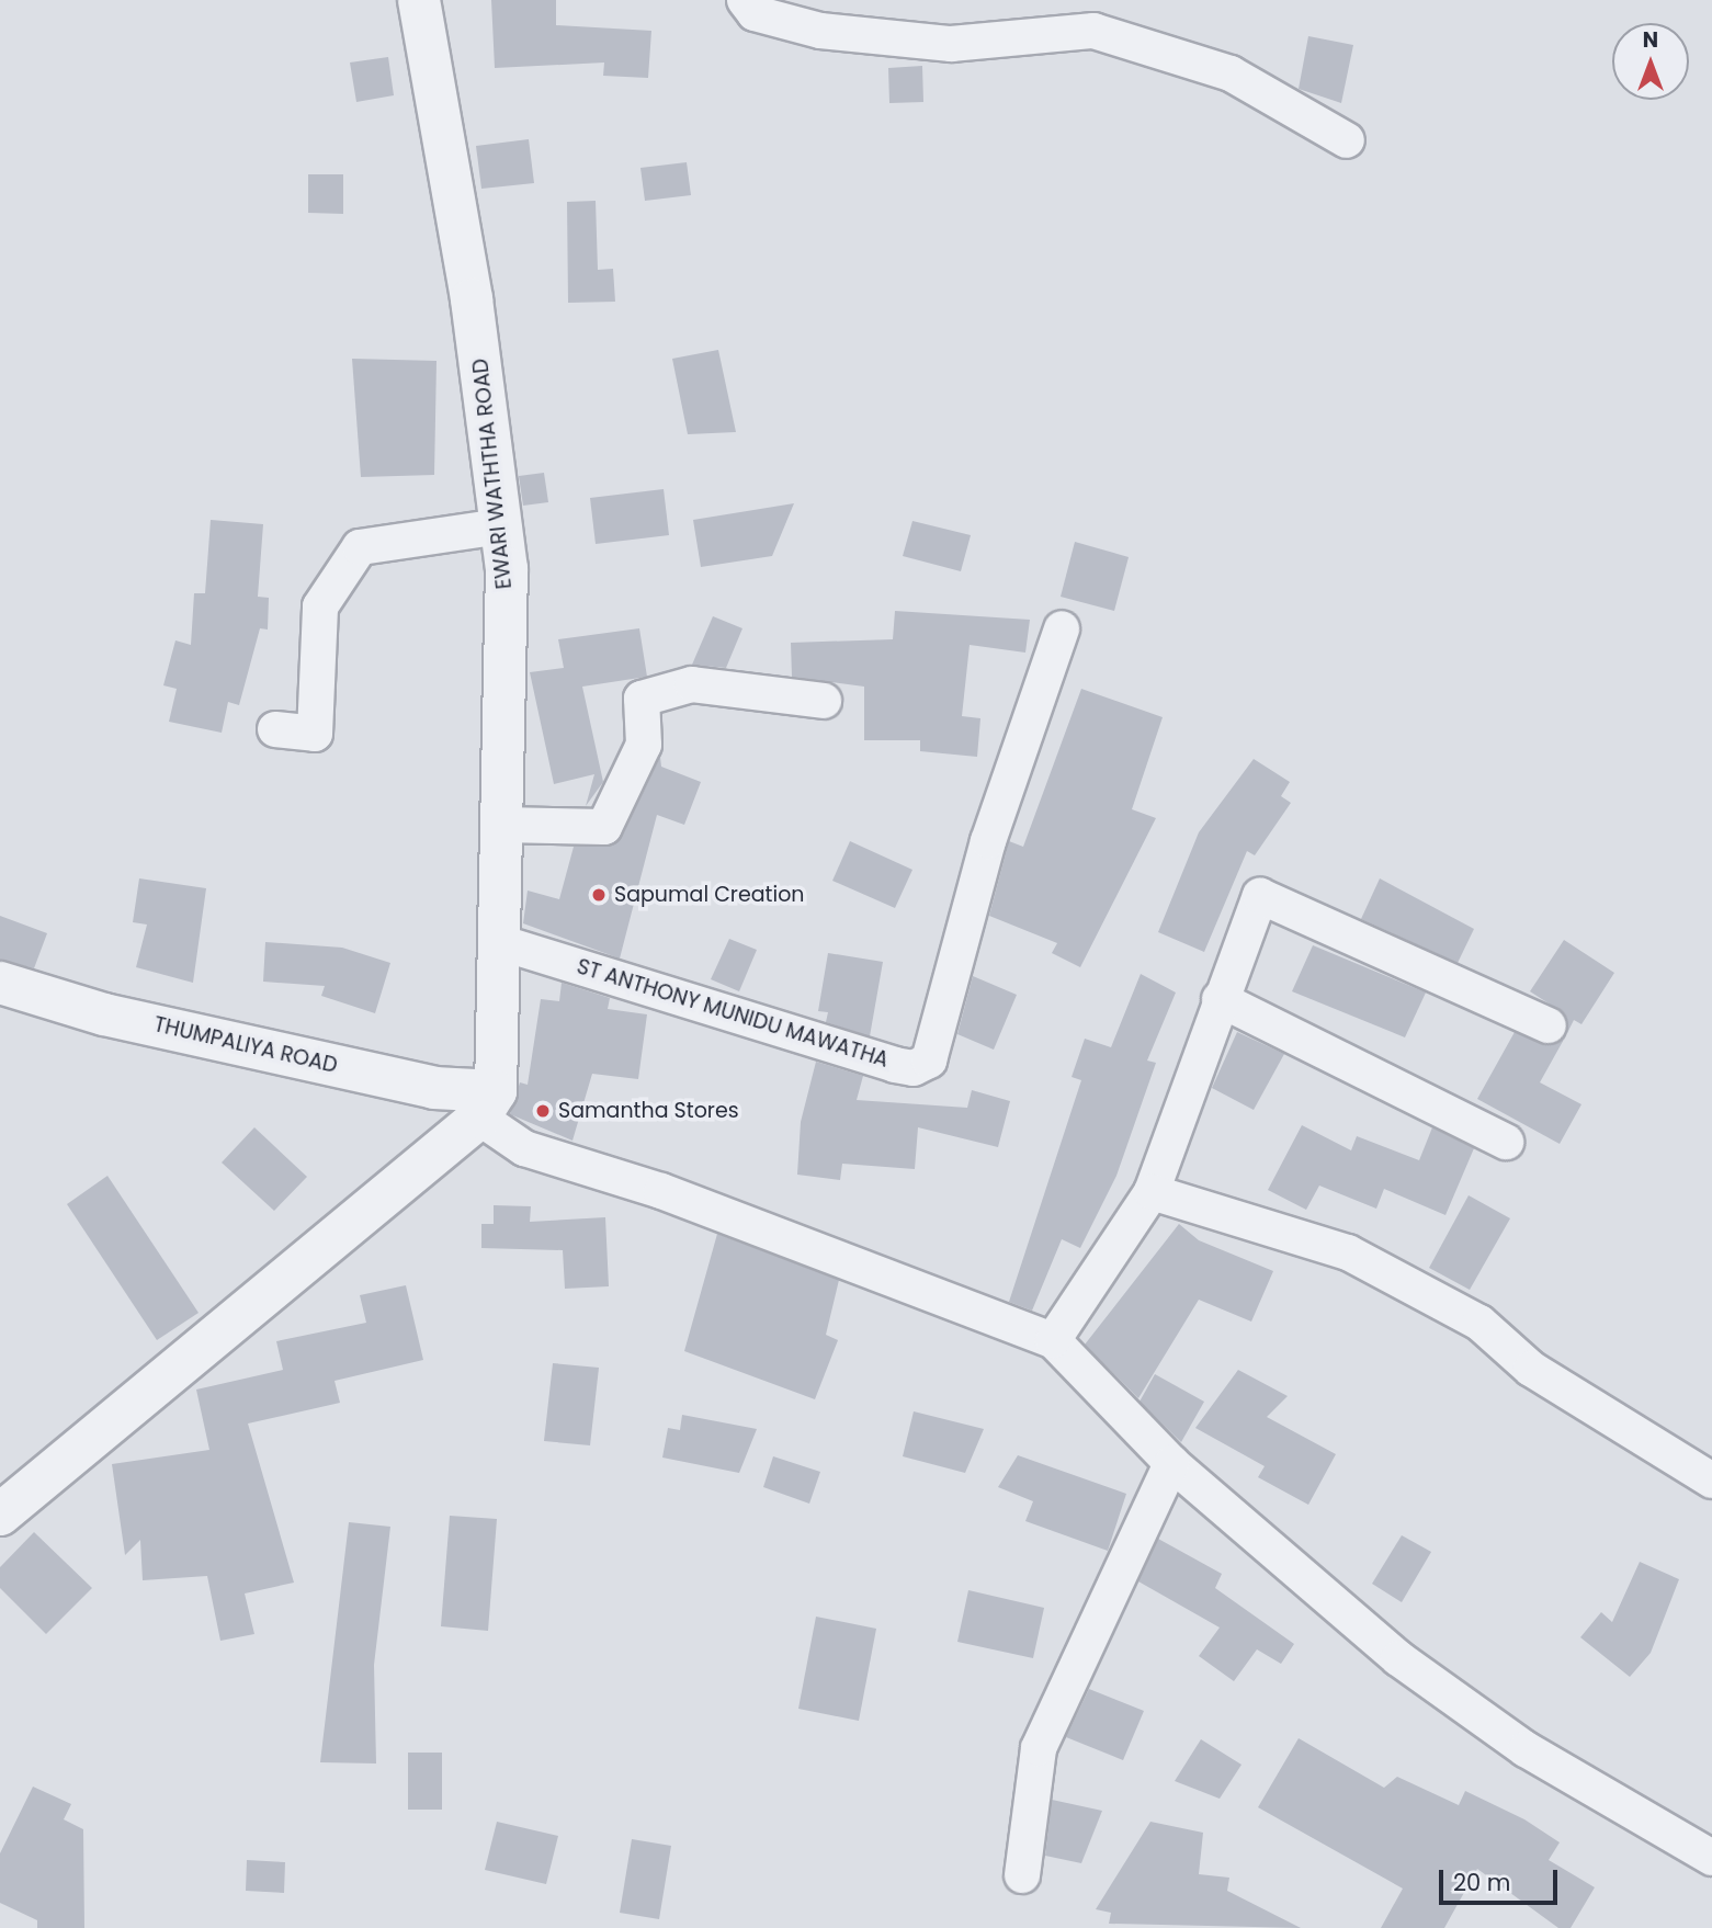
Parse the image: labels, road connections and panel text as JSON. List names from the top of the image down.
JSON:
{
  "streets": {
    "street": ["EWARI WATHTHA ROAD", "ST ANTHONY MUNIDU MAWATHA", "THUMPALIYA ROAD"]
  },
  "crossings": [
    ["EWARI WATHTHA ROAD", "ST ANTHONY MUNIDU MAWATHA"],
    ["EWARI WATHTHA ROAD", "THUMPALIYA ROAD"]
  ],
  "places": ["Sapumal Creation", "Samantha Stores"],
  "scale_bar": "20 m",
  "north": "top"
}
